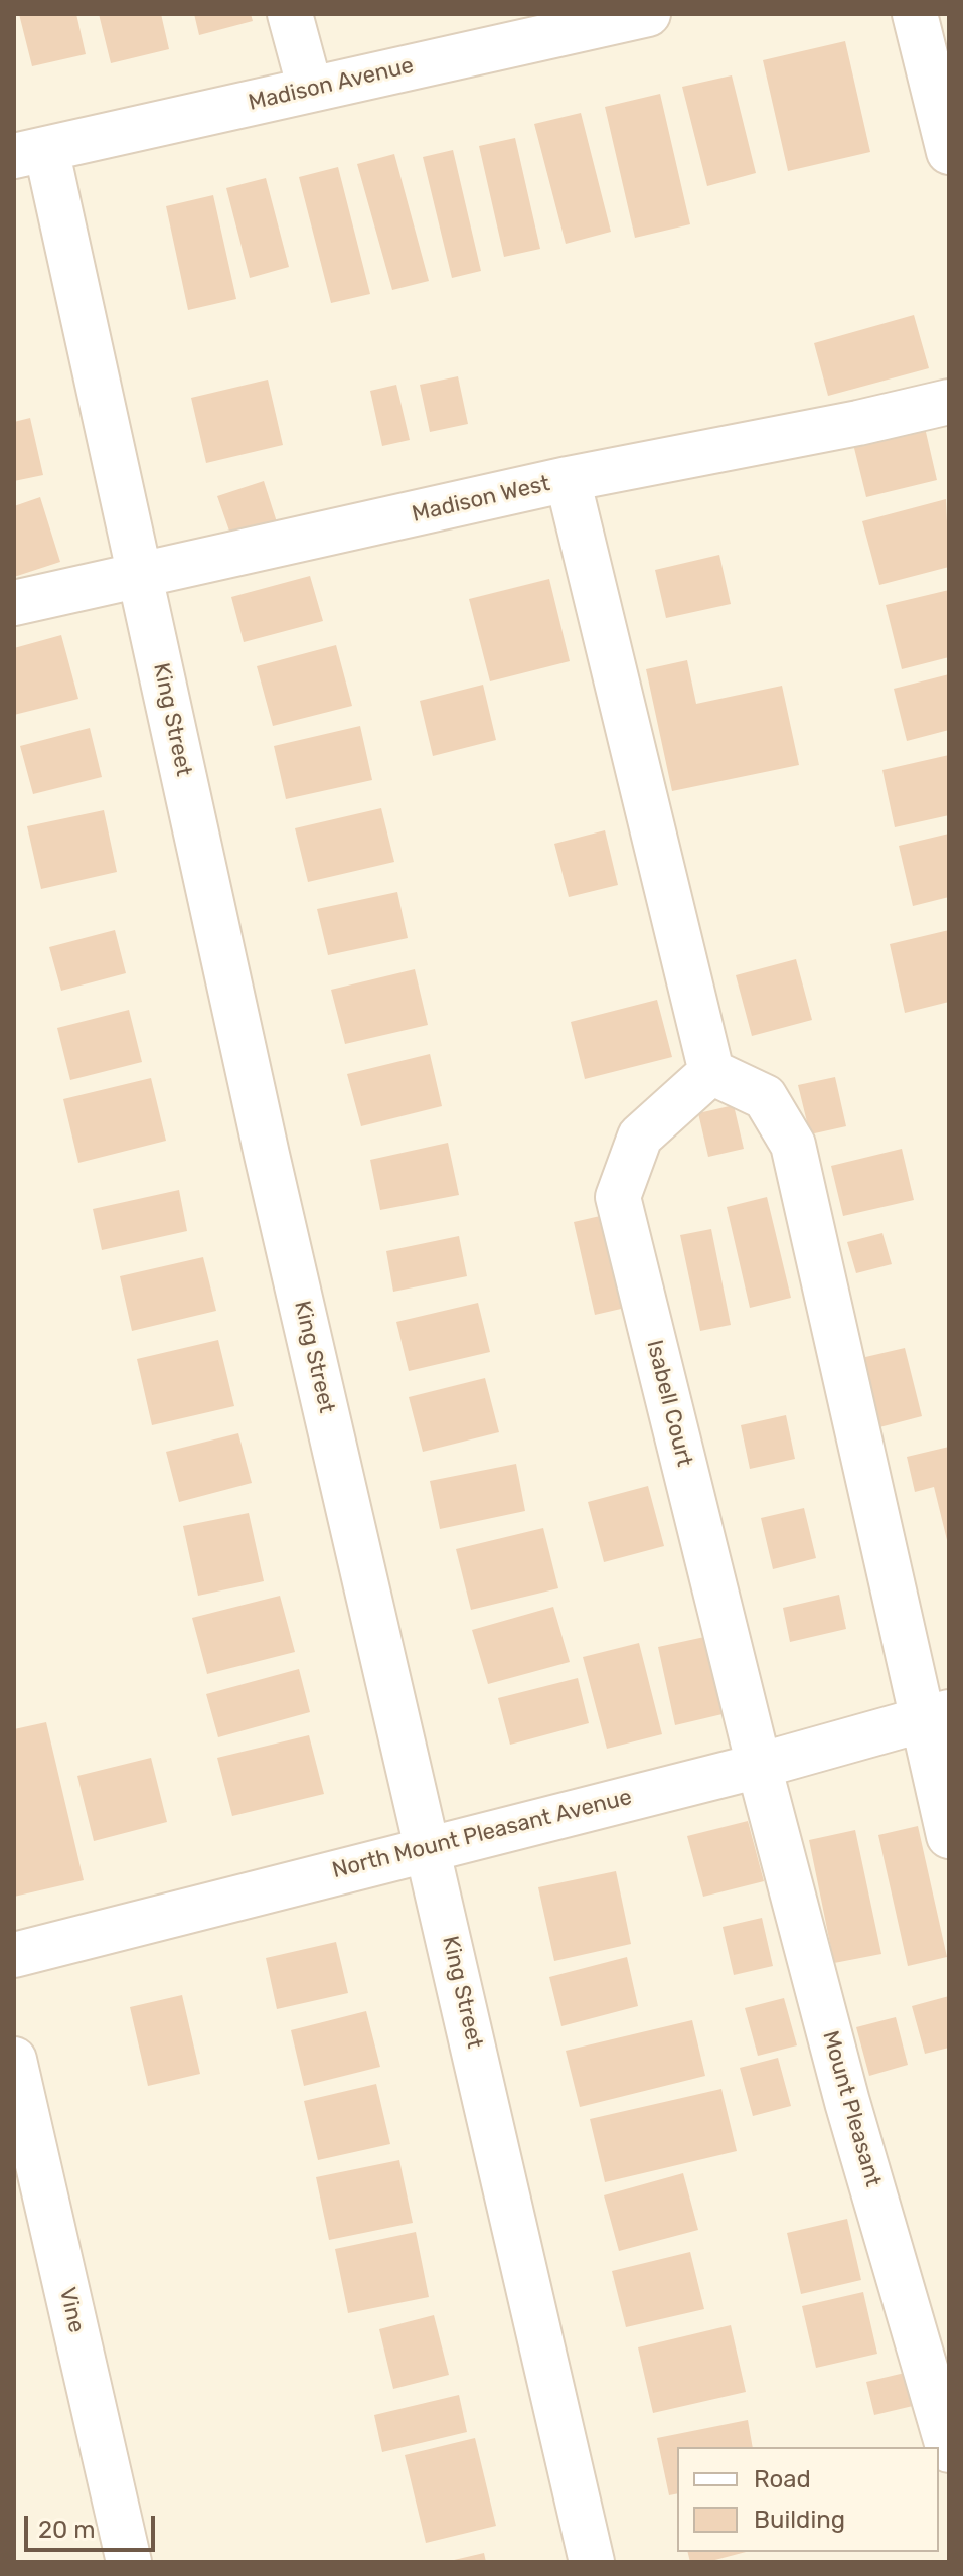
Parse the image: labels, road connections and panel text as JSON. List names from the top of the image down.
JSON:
{
  "streets": {
    "street": [
      "Madison Avenue",
      "Madison West",
      "King Street",
      "Isabell Court",
      "North Mount Pleasant Avenue",
      "Mount Pleasant",
      "Vine"
    ]
  },
  "crossings": [
    ["Madison Avenue", "King Street"],
    ["Madison West", "King Street"],
    ["King Street", "North Mount Pleasant Avenue"],
    ["Isabell Court", "North Mount Pleasant Avenue"],
    ["Isabell Court", "Mount Pleasant"],
    ["North Mount Pleasant Avenue", "Mount Pleasant"]
  ],
  "legend": ["Road", "Building"],
  "scale_bar": "20 m"
}
